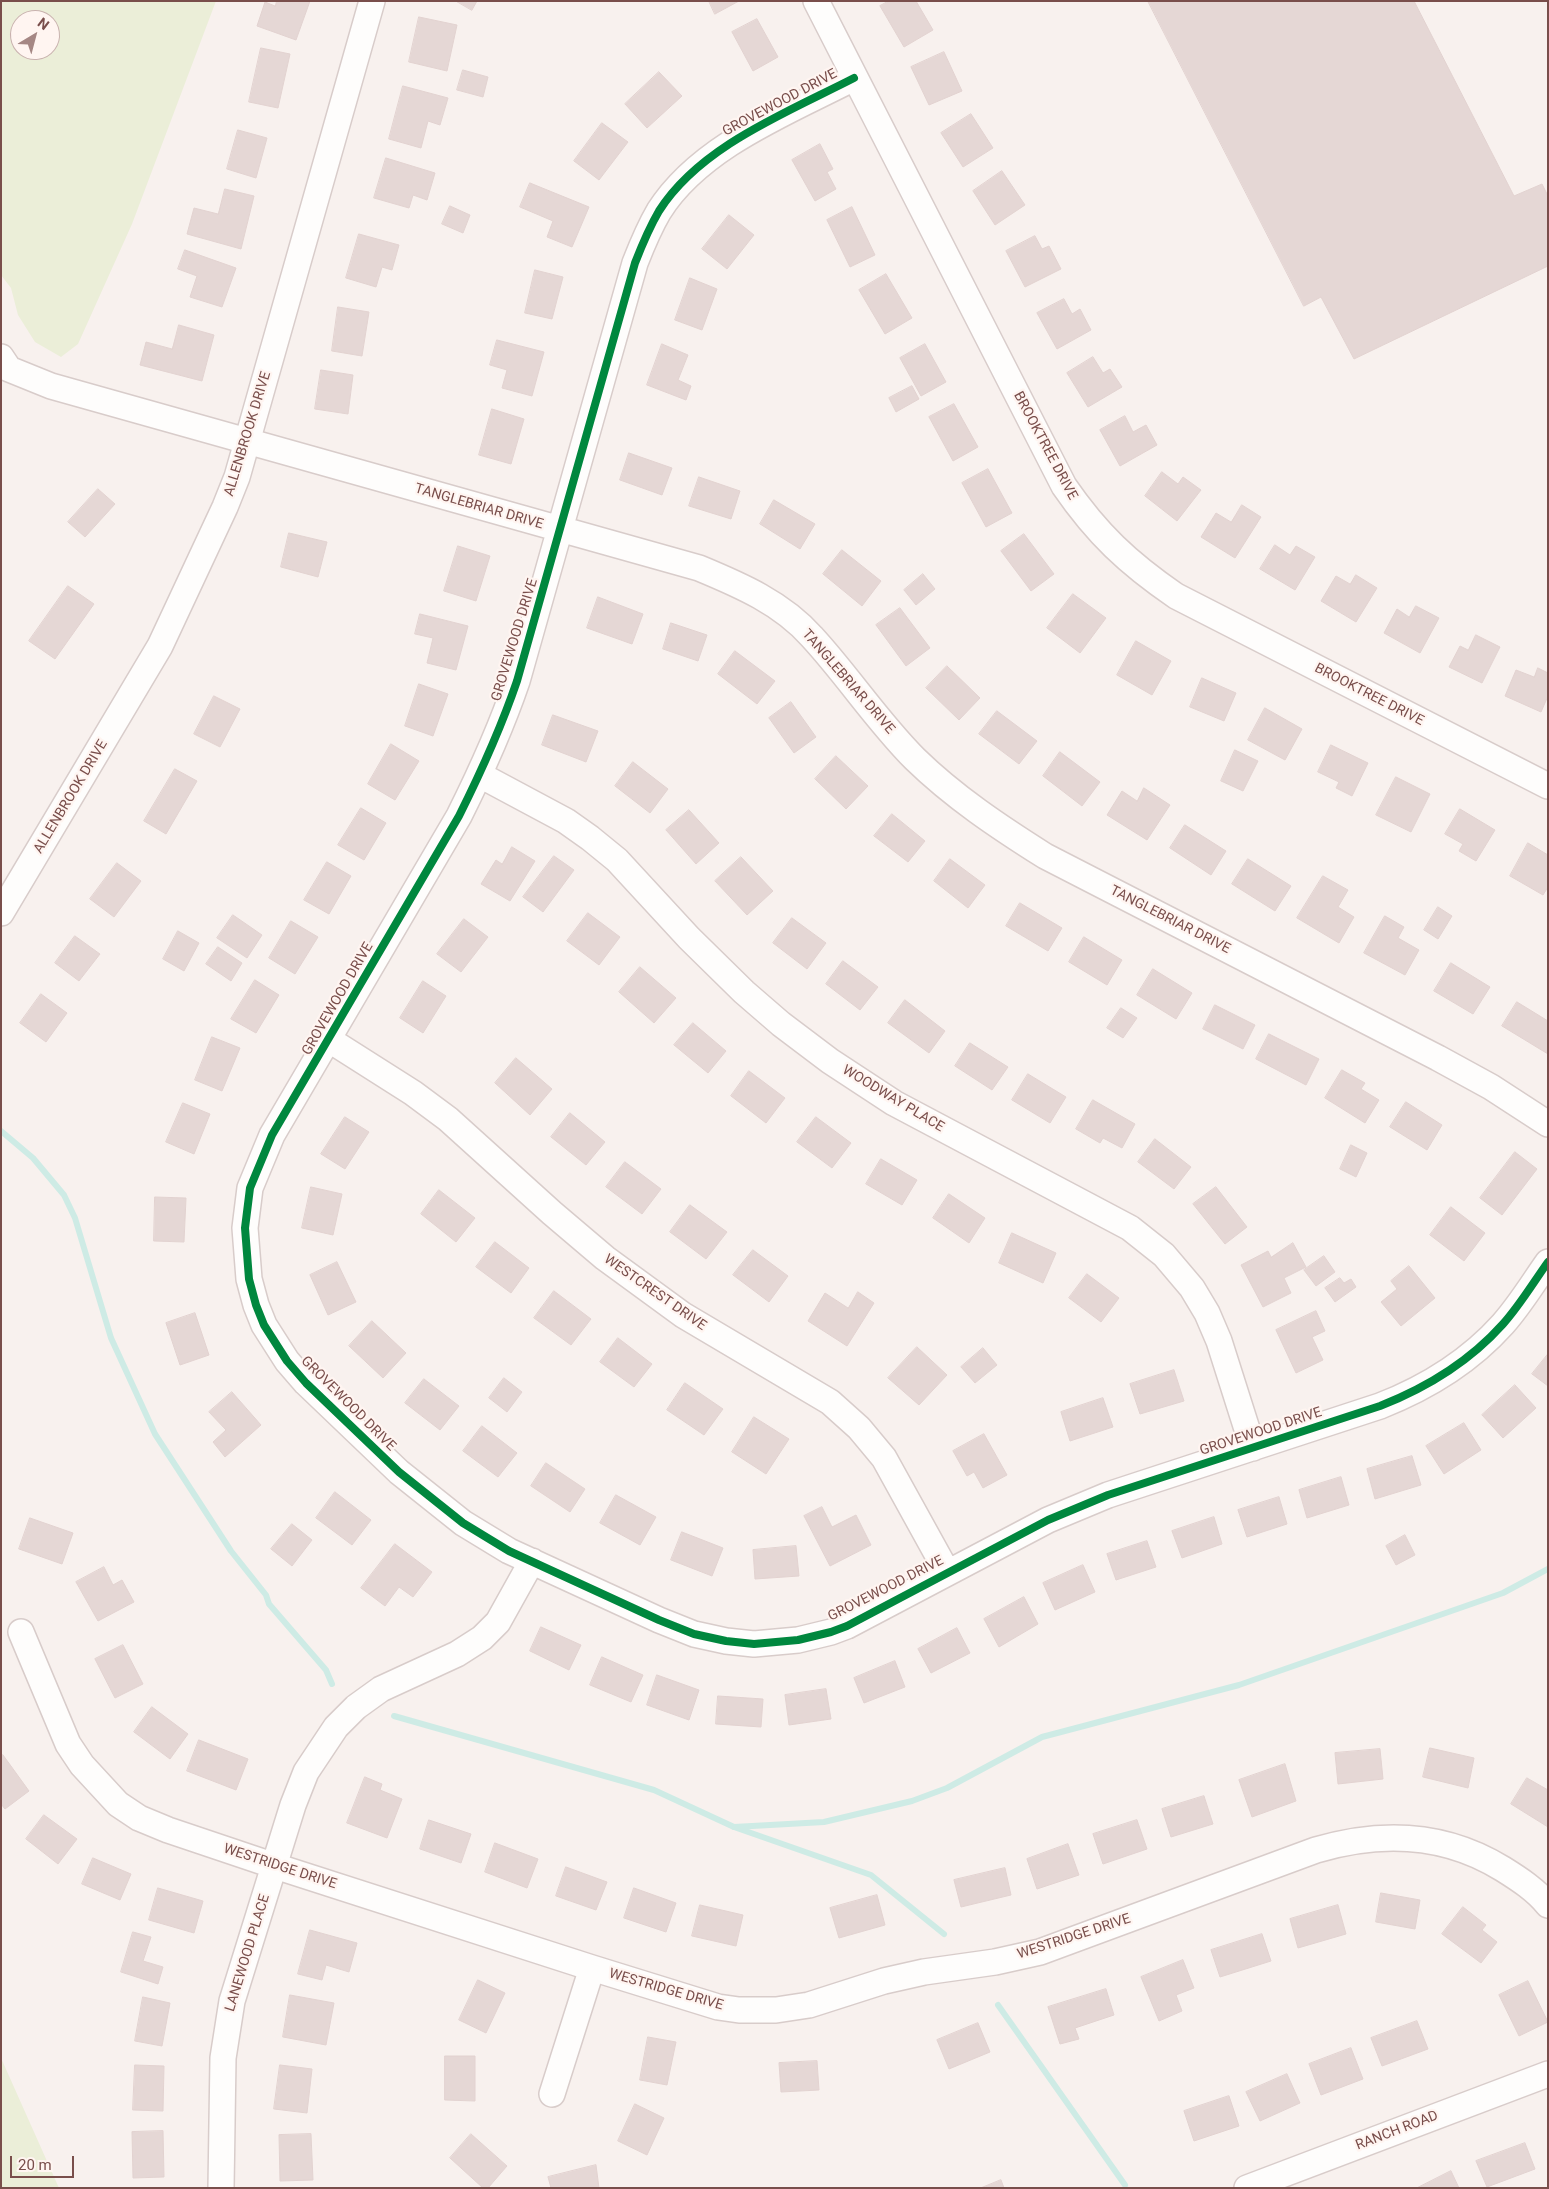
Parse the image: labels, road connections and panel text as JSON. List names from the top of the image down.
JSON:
{
  "streets": {
    "street": [
      "GROVEWOOD DRIVE",
      "ALLENBROOK DRIVE",
      "BROOKTREE DRIVE",
      "TANGLEBRIAR DRIVE",
      "WOODWAY PLACE",
      "WESTCREST DRIVE",
      "WESTRIDGE DRIVE",
      "LANEWOOD PLACE",
      "RANCH ROAD"
    ]
  },
  "crossings": [
    ["GROVEWOOD DRIVE", "BROOKTREE DRIVE"],
    ["GROVEWOOD DRIVE", "TANGLEBRIAR DRIVE"],
    ["GROVEWOOD DRIVE", "WOODWAY PLACE"],
    ["GROVEWOOD DRIVE", "WESTCREST DRIVE"],
    ["GROVEWOOD DRIVE", "LANEWOOD PLACE"],
    ["ALLENBROOK DRIVE", "TANGLEBRIAR DRIVE"],
    ["WESTRIDGE DRIVE", "LANEWOOD PLACE"]
  ],
  "scale_bar": "20 m",
  "north": "top right"
}
